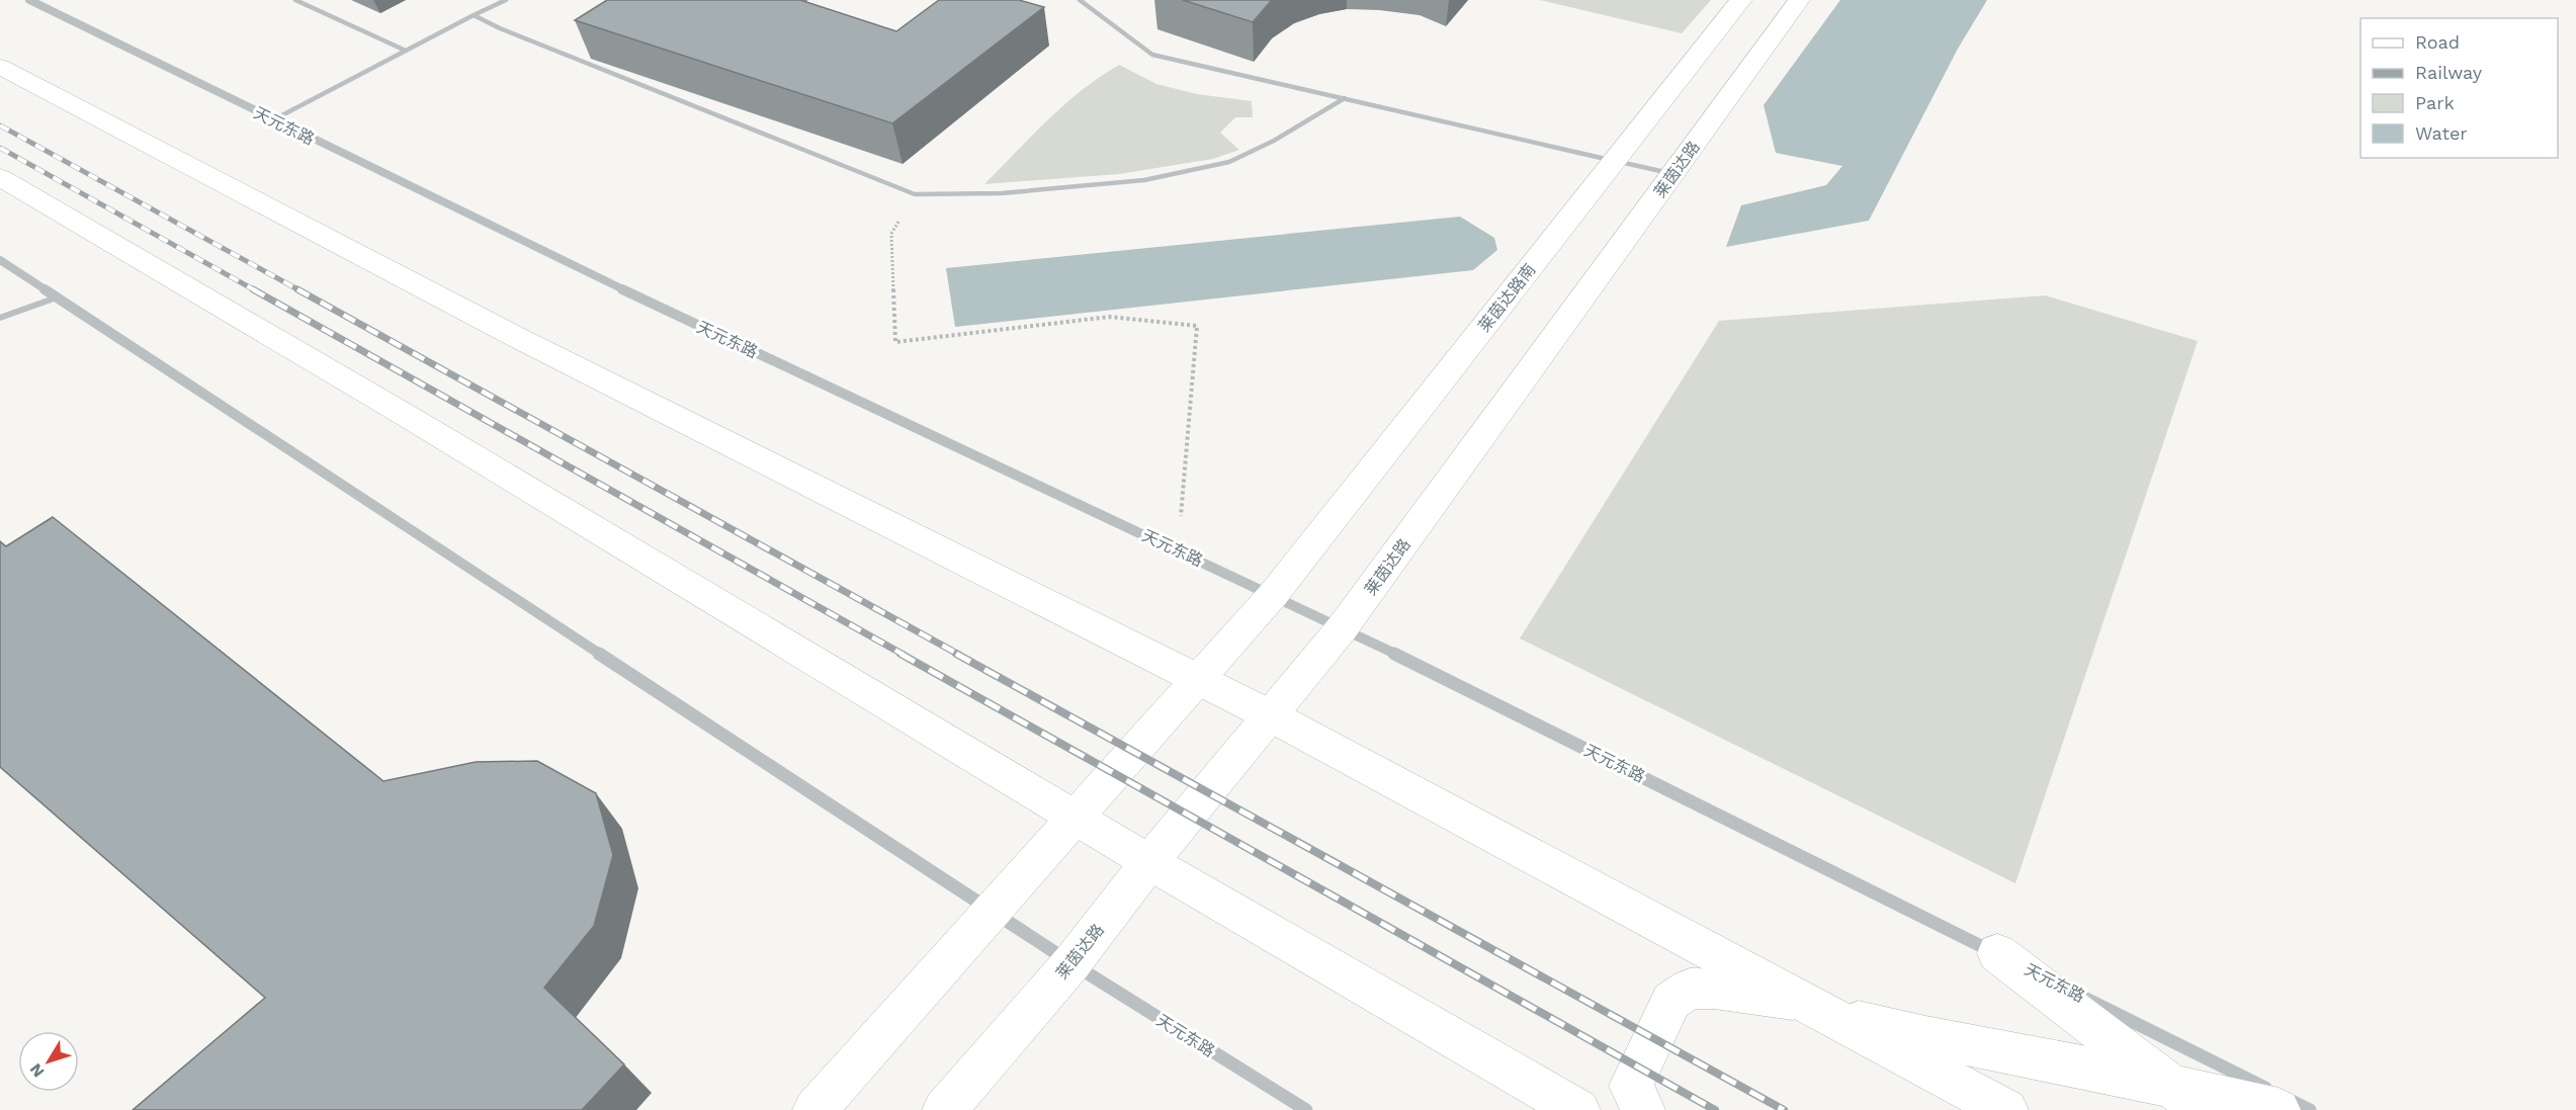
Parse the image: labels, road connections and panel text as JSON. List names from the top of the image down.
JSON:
{
  "streets": {
    "main road": ["莱茵达路", "莱茵达路南"],
    "street": ["天元东路"]
  },
  "crossings": [
    ["天元东路", "莱茵达路"],
    ["天元东路", "莱茵达路南"]
  ],
  "legend": [
    "Road",
    "Railway",
    "Park",
    "Water"
  ],
  "north": "bottom left"
}
